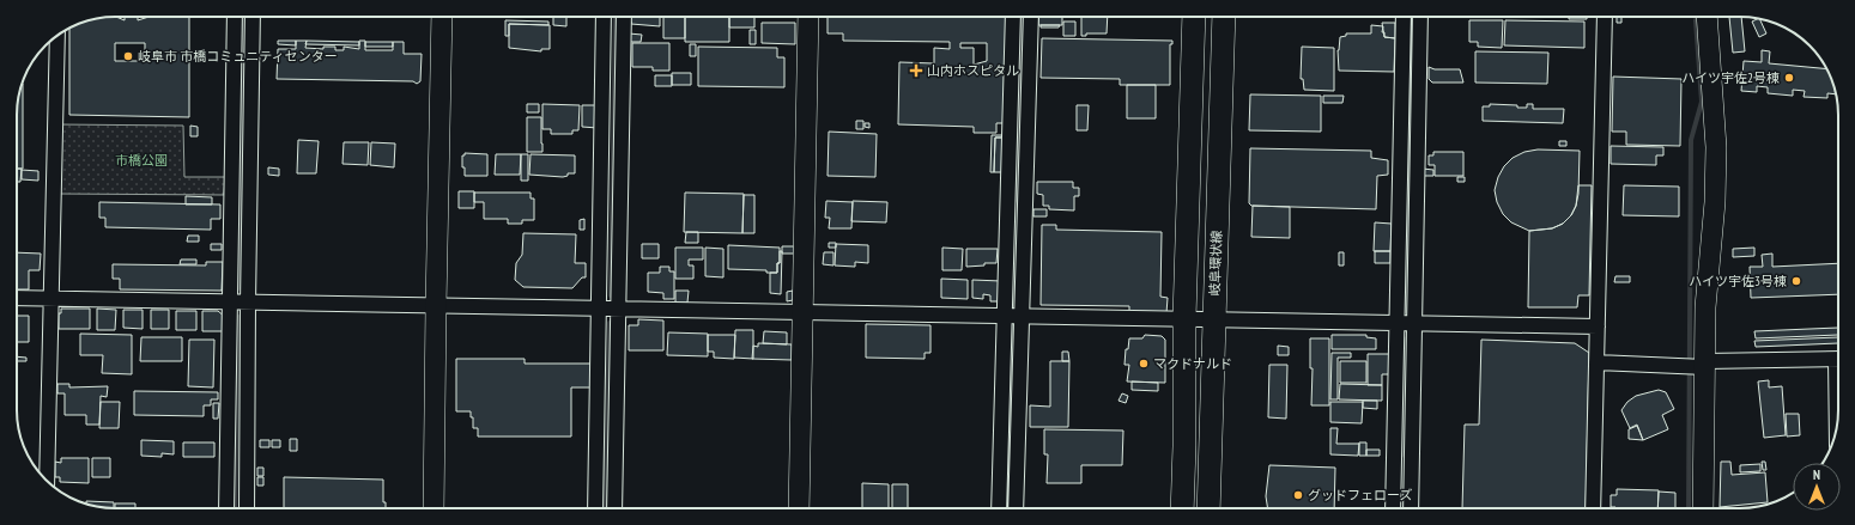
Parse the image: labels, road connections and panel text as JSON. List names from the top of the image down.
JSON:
{
  "streets": {
    "main road": ["岐阜環状線"]
  },
  "parks": ["市橋公園"],
  "places": {
    "other": [
      "岐阜市 市橋コミュニティセンター",
      "ハイツ宇佐2号棟",
      "ハイツ宇佐3号棟",
      "マクドナルド",
      "グッドフェローズ"
    ],
    "health": ["山内ホスピタル"]
  },
  "north": "top"
}
